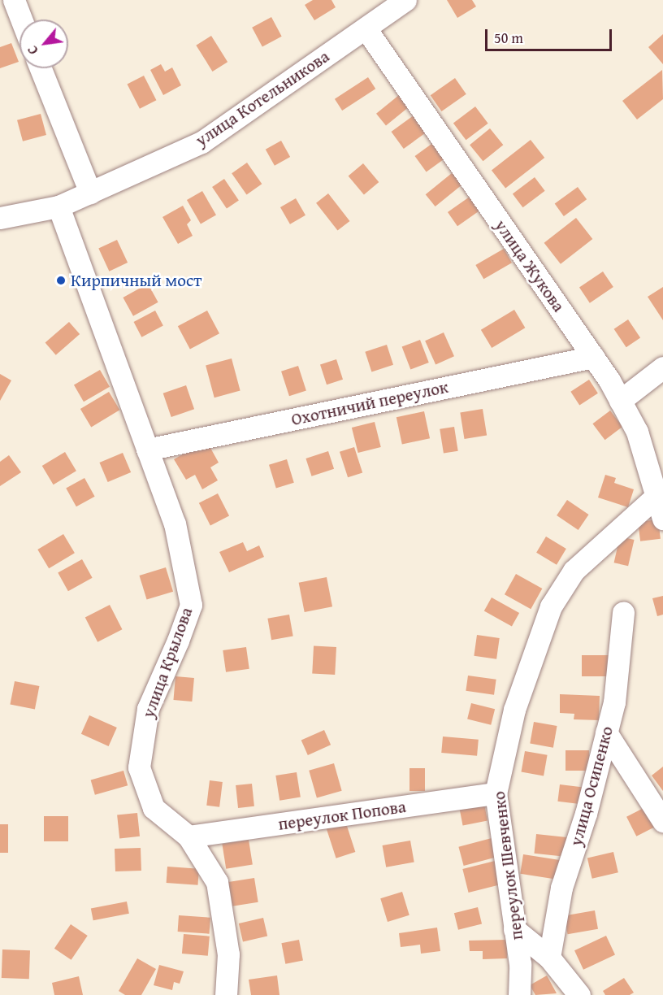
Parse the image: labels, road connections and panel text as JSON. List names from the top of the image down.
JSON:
{
  "streets": {
    "street": [
      "улица Котельникова",
      "улица Жукова",
      "Охотничий переулок",
      "улица Крылова",
      "улица Осипенко",
      "переулок Попова",
      "переулок Шевченко"
    ]
  },
  "crossings": [
    ["улица Котельникова", "улица Жукова"],
    ["улица Котельникова", "улица Крылова"],
    ["улица Жукова", "Охотничий переулок"],
    ["улица Жукова", "переулок Шевченко"],
    ["Охотничий переулок", "улица Крылова"],
    ["улица Крылова", "переулок Попова"],
    ["переулок Попова", "переулок Шевченко"]
  ],
  "places": ["Кирпичный мост"],
  "scale_bar": "50 m",
  "north": "bottom left"
}
